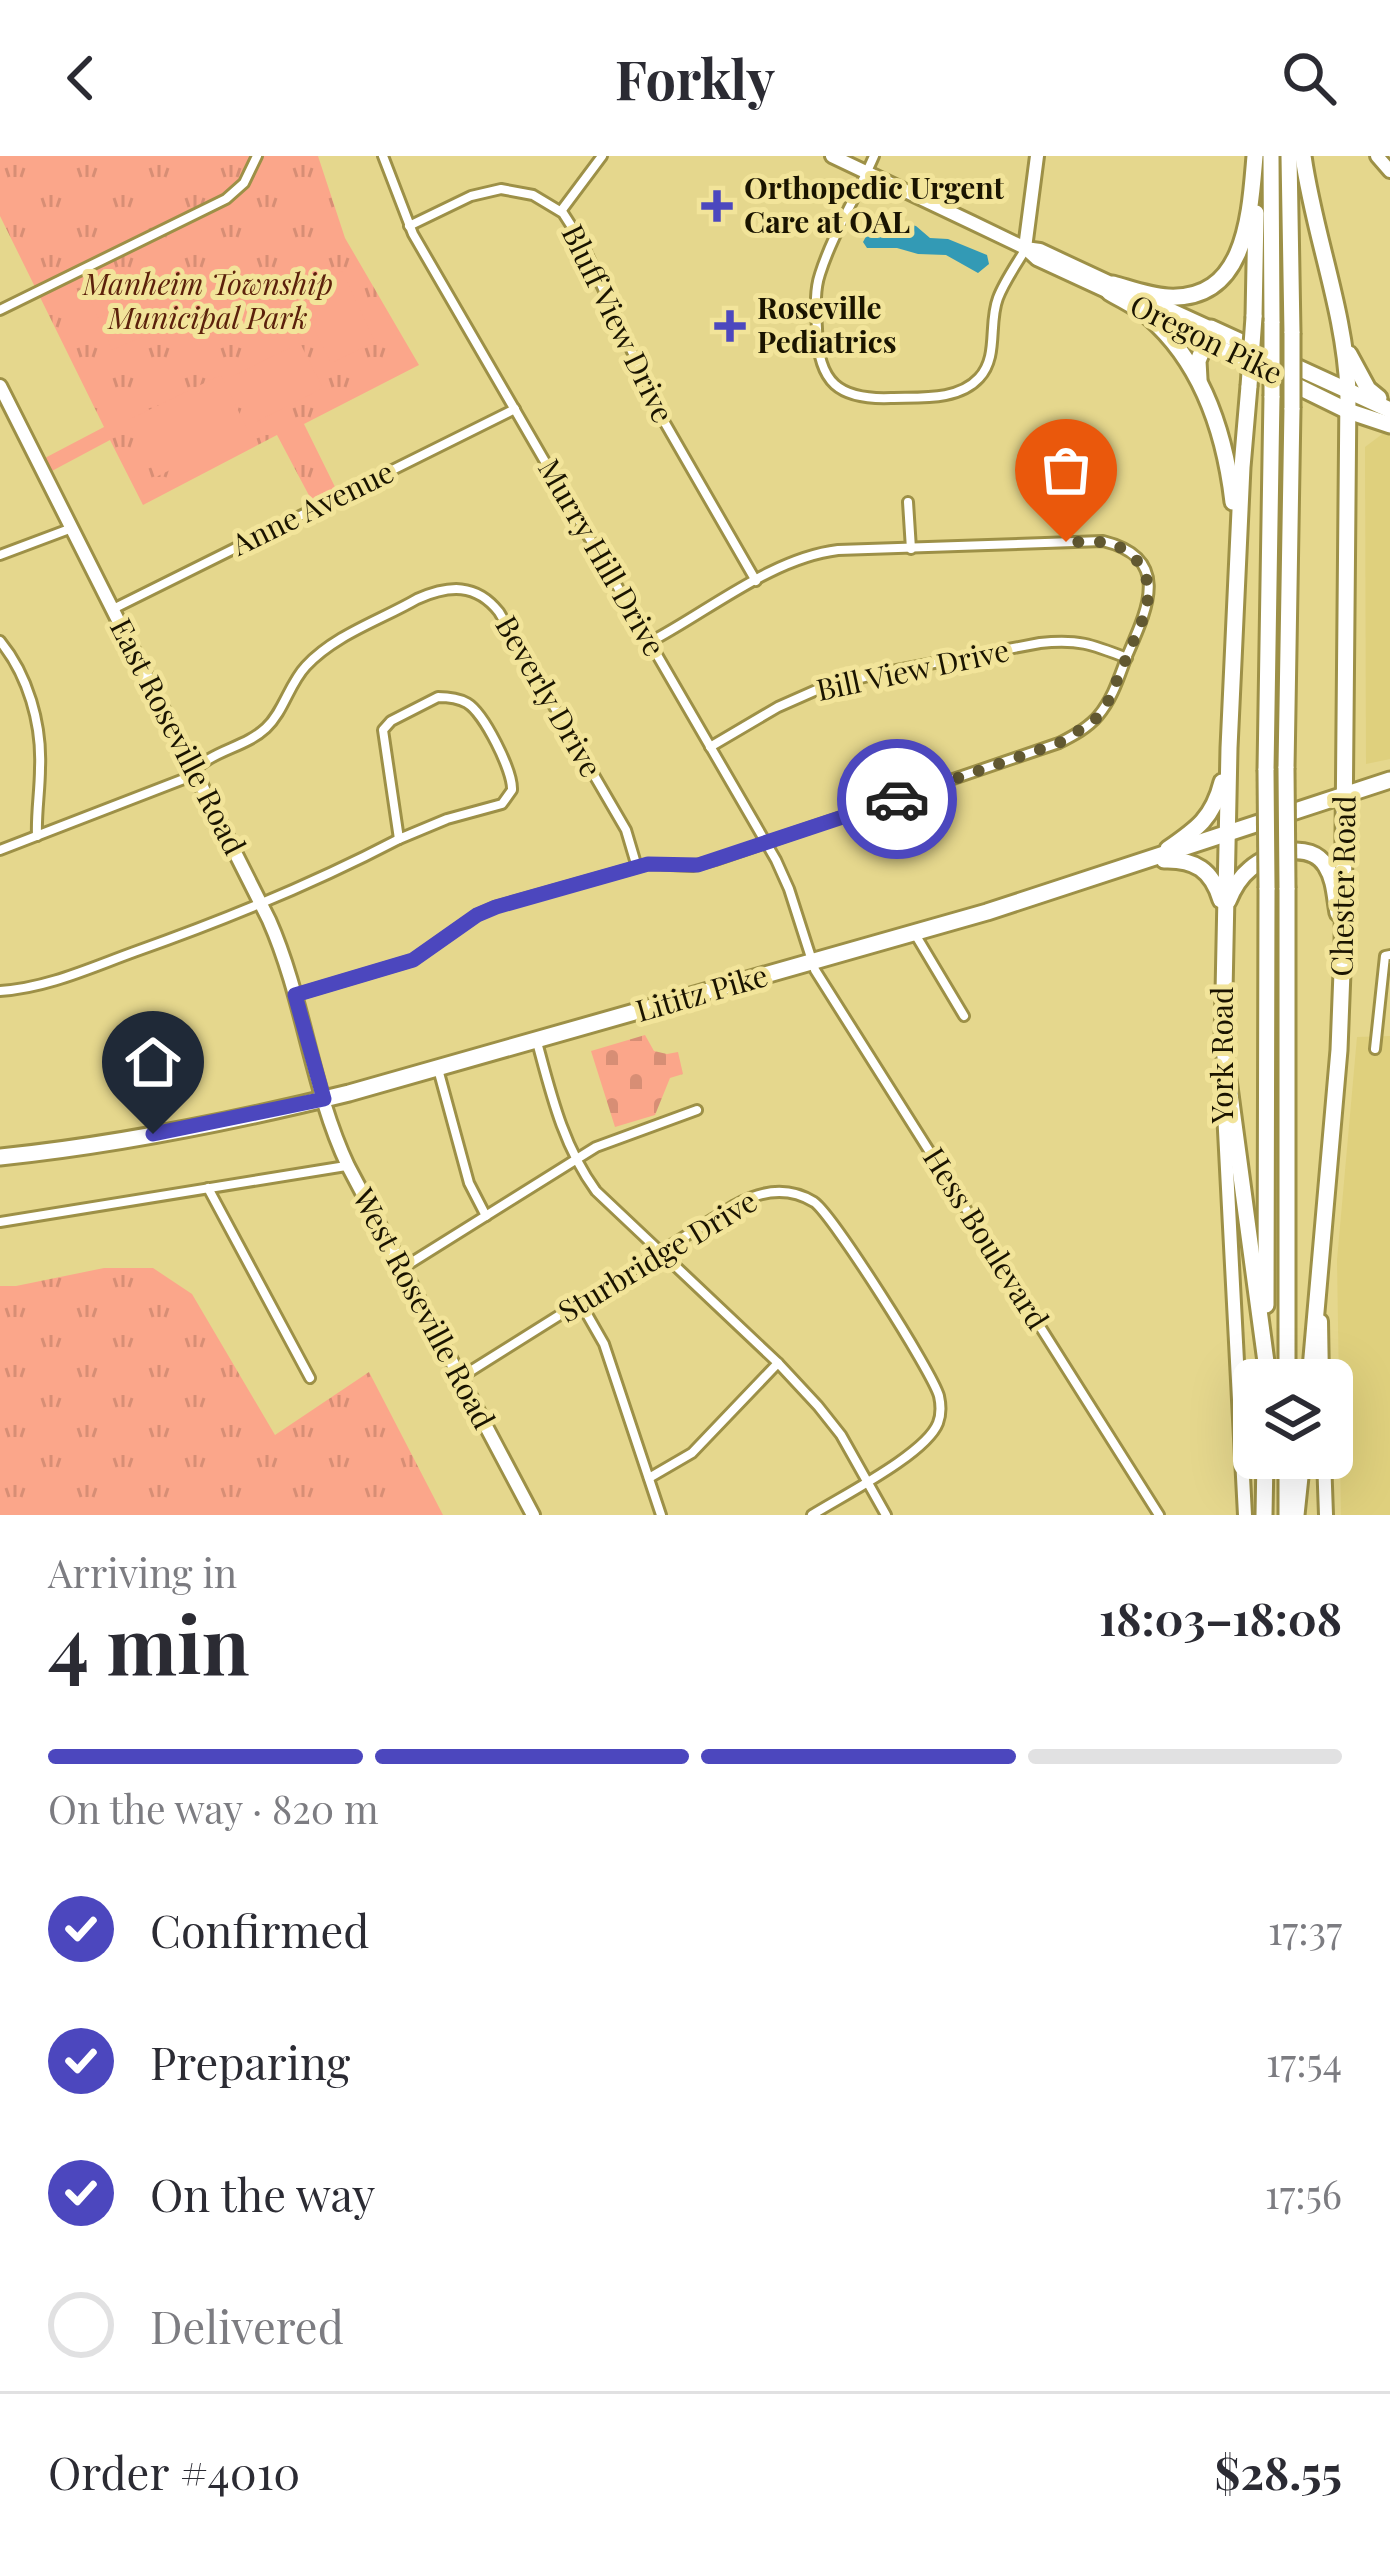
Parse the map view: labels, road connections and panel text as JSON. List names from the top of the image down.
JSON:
{
  "streets": {
    "highway": [
      "Oregon Pike",
      "Chester Road",
      "Lititz Pike",
      "York Road"
    ],
    "street": [
      "Bluff View Drive",
      "Anne Avenue",
      "Murry Hill Drive",
      "Bill View Drive",
      "Beverly Drive",
      "East Roseville Road",
      "Hess Boulevard",
      "Sturbridge Drive",
      "West Roseville Road"
    ]
  },
  "crossings": [
    ["Bluff View Drive", "Murry Hill Drive"],
    ["Oregon Pike", "Chester Road"],
    ["Anne Avenue", "Murry Hill Drive"],
    ["Anne Avenue", "East Roseville Road"],
    ["Murry Hill Drive", "Bill View Drive"],
    ["Murry Hill Drive", "Lititz Pike"],
    ["Murry Hill Drive", "Hess Boulevard"],
    ["Beverly Drive", "East Roseville Road"],
    ["East Roseville Road", "Lititz Pike"],
    ["East Roseville Road", "West Roseville Road"],
    ["Chester Road", "Lititz Pike"],
    ["Lititz Pike", "York Road"],
    ["Lititz Pike", "Hess Boulevard"],
    ["Lititz Pike", "West Roseville Road"],
    ["Sturbridge Drive", "West Roseville Road"]
  ],
  "parks": ["Manheim Township Municipal Park"],
  "places": {
    "health": ["Orthopedic Urgent Care at OAL", "Roseville Pediatrics"]
  },
  "page": {
    "header": "Forkly",
    "heading": ["4 min", "Arriving in", "18:03–18:08"],
    "panel": ["Order #4010", "$28.55"],
    "bar": "On the way · 820 m",
    "list": [
      ["Confirmed", "17:37"],
      ["Preparing", "17:54"],
      ["On the way", "17:56"],
      "Delivered"
    ]
  }
}
